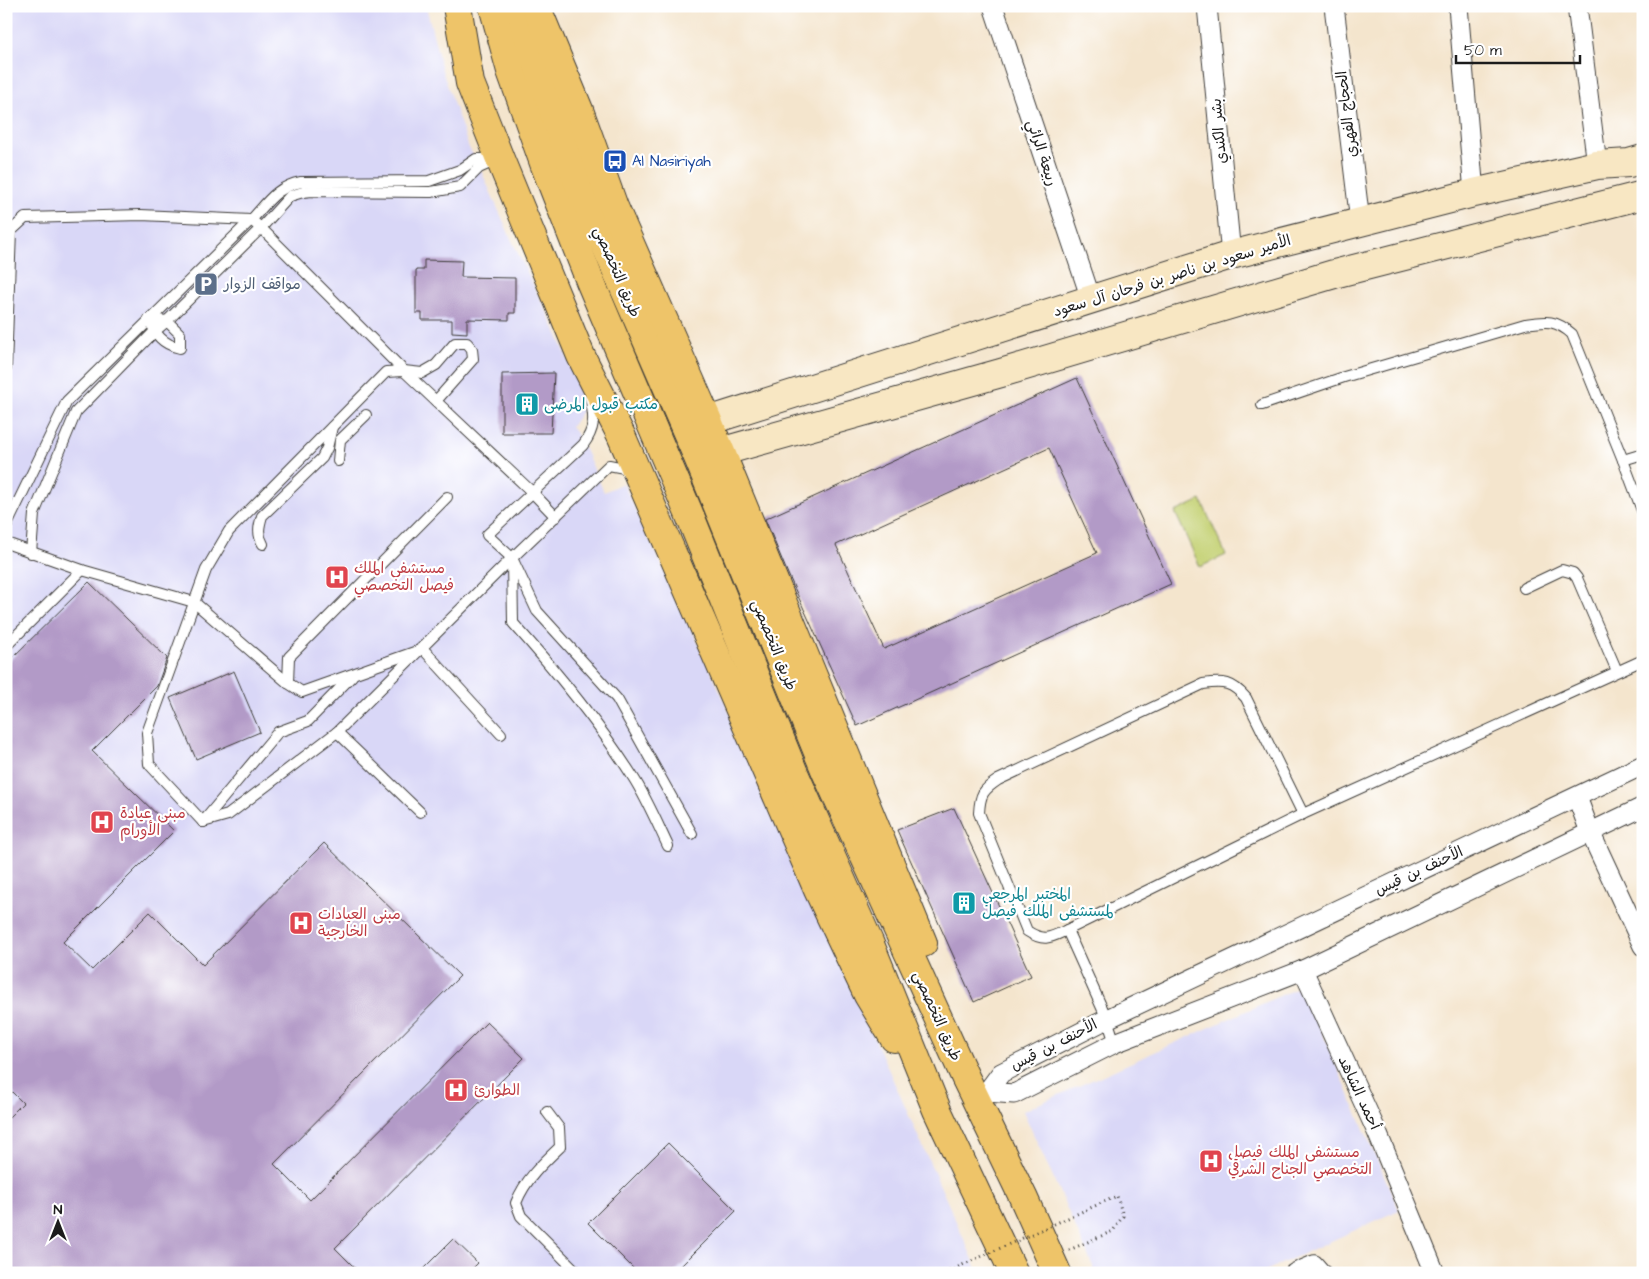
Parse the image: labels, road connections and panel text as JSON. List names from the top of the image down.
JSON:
{
  "streets": {
    "main road": ["طريق التخصصي"],
    "street": [
      "الحجاج الفهري",
      "بشر الكندي",
      "ربيعة الرائي",
      "الأمير سعود بن ناصر بن فرحان آل سعود",
      "الأحنف بن قيس",
      "أحمد الشاهد"
    ]
  },
  "crossings": [
    ["الحجاج الفهري", "الأمير سعود بن ناصر بن فرحان آل سعود"],
    ["بشر الكندي", "الأمير سعود بن ناصر بن فرحان آل سعود"],
    ["ربيعة الرائي", "الأمير سعود بن ناصر بن فرحان آل سعود"],
    ["طريق التخصصي", "الأحنف بن قيس"],
    ["الأحنف بن قيس", "أحمد الشاهد"]
  ],
  "places": {
    "bus stop": ["Al Nasiriyah"],
    "parking": ["مواقف الزوار"],
    "building": ["مكتب قبول المرضى", "المختبر المرجعي لمستشفى الملك فيصل"],
    "hospital": [
      "مستشفى الملك فيصل التخصصي",
      "مبنى عيادة الأورام",
      "مبنى العيادات الخارجية",
      "الطوارئ",
      "مستشفى الملك فيصل التخصصي الجناح الشرقي"
    ]
  },
  "scale_bar": "50 m",
  "north": "top"
}
